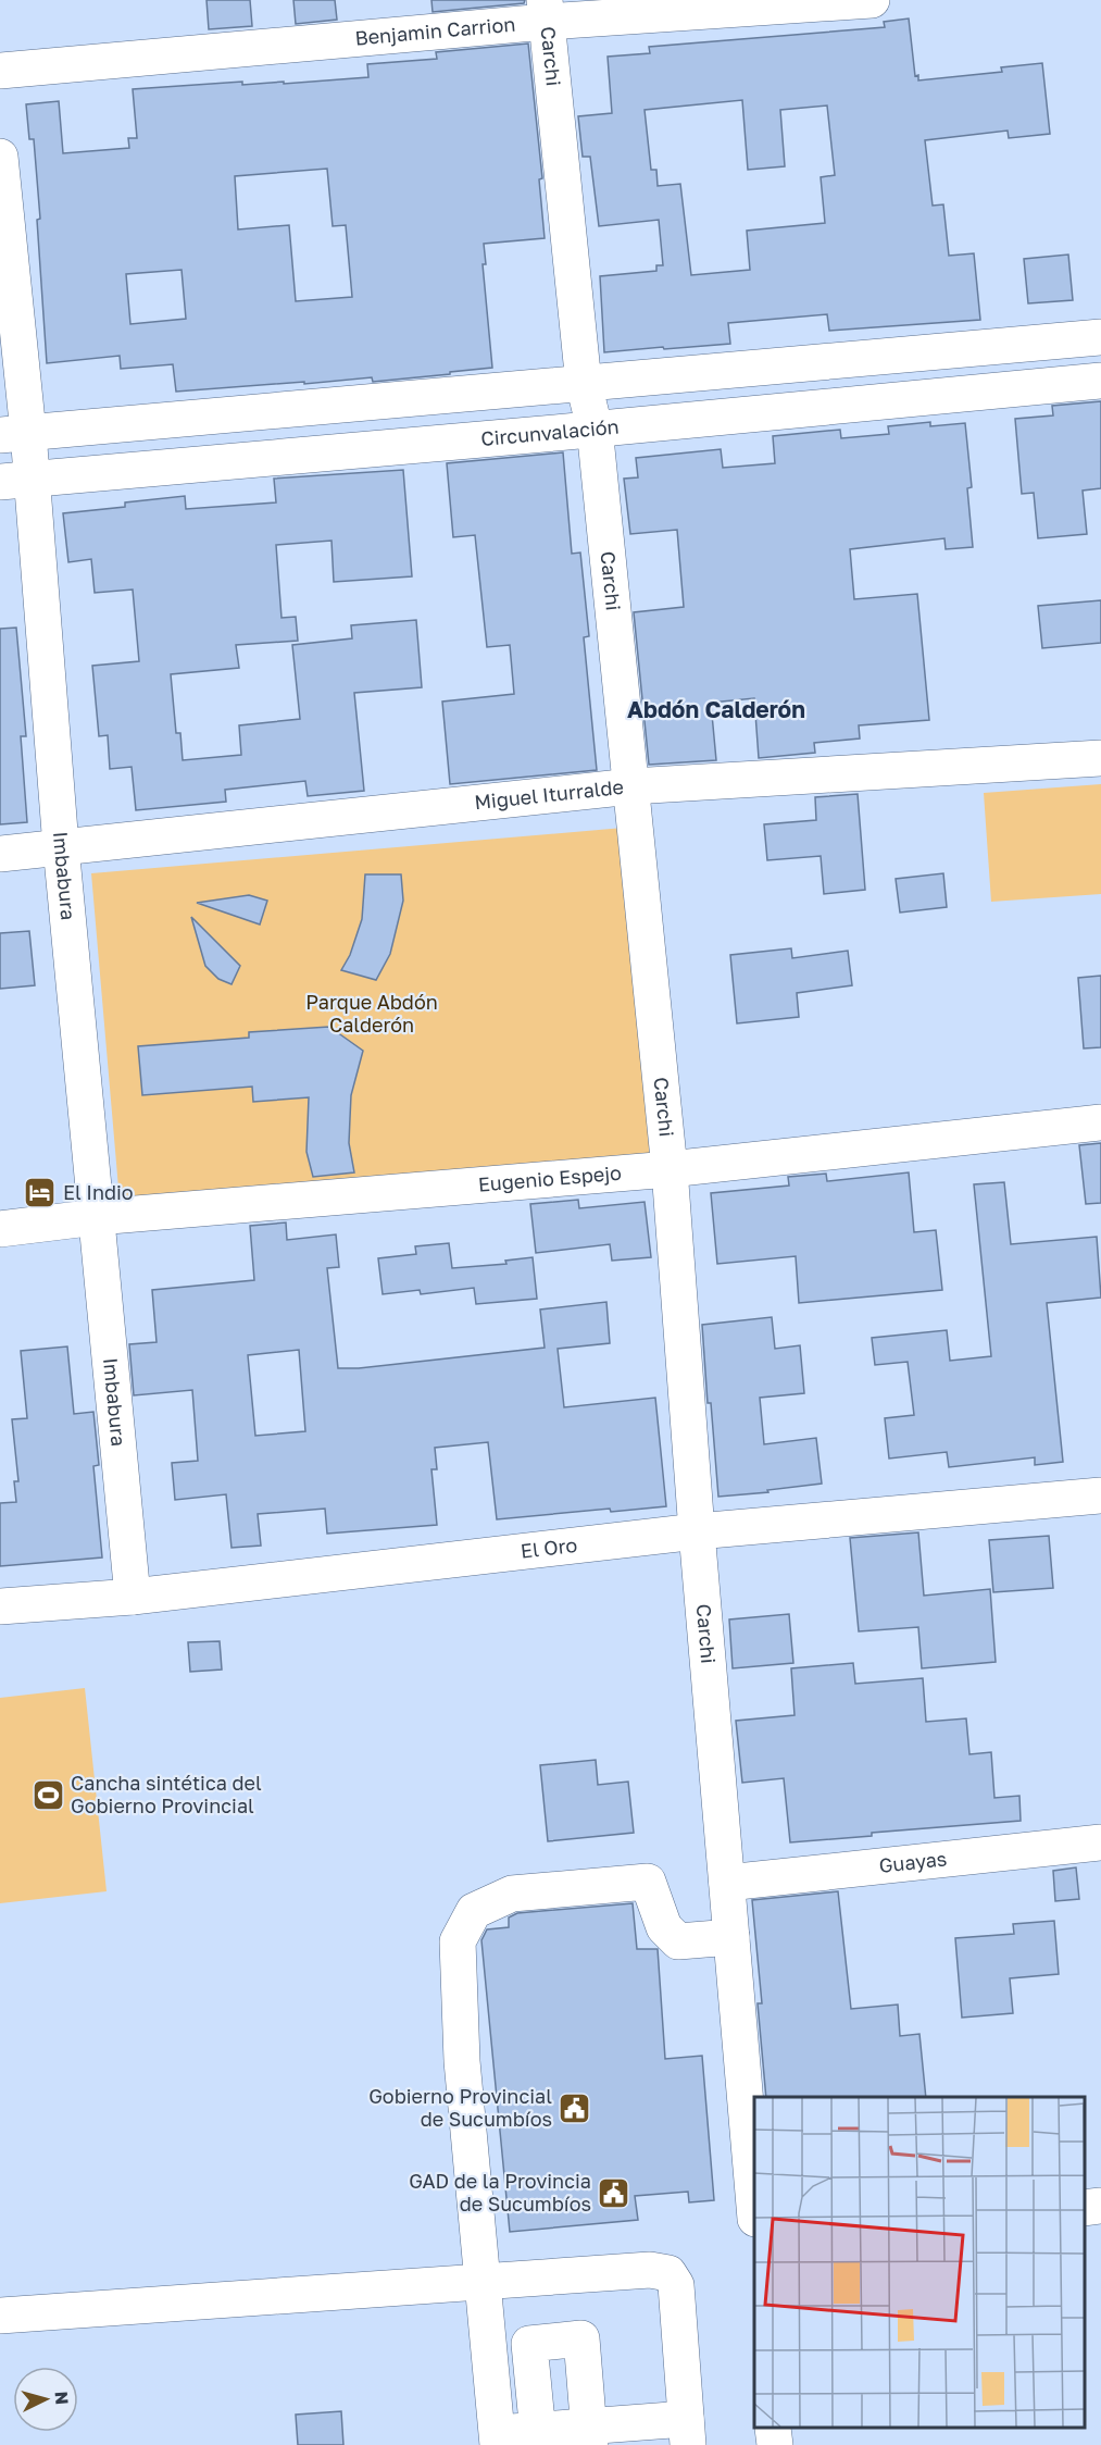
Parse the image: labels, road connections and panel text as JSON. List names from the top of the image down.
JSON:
{
  "streets": {
    "street": [
      "Benjamin Carrion",
      "Carchi",
      "Circunvalación",
      "Miguel Iturralde",
      "Imbabura",
      "Eugenio Espejo",
      "El Oro",
      "Guayas"
    ]
  },
  "crossings": [
    ["Benjamin Carrion", "Carchi"],
    ["Carchi", "Circunvalación"],
    ["Carchi", "Miguel Iturralde"],
    ["Carchi", "Eugenio Espejo"],
    ["Carchi", "El Oro"],
    ["Carchi", "Guayas"],
    ["Circunvalación", "Imbabura"],
    ["Miguel Iturralde", "Imbabura"],
    ["Imbabura", "Eugenio Espejo"],
    ["Imbabura", "El Oro"]
  ],
  "districts": ["Abdón Calderón"],
  "parks": ["Parque Abdón Calderón"],
  "places": {
    "hotel": ["El Indio"],
    "sports": ["Cancha sintética del Gobierno Provincial"],
    "public building": ["Gobierno Provincial de Sucumbíos", "GAD de la Provincia de Sucumbíos"]
  },
  "north": "right"
}
